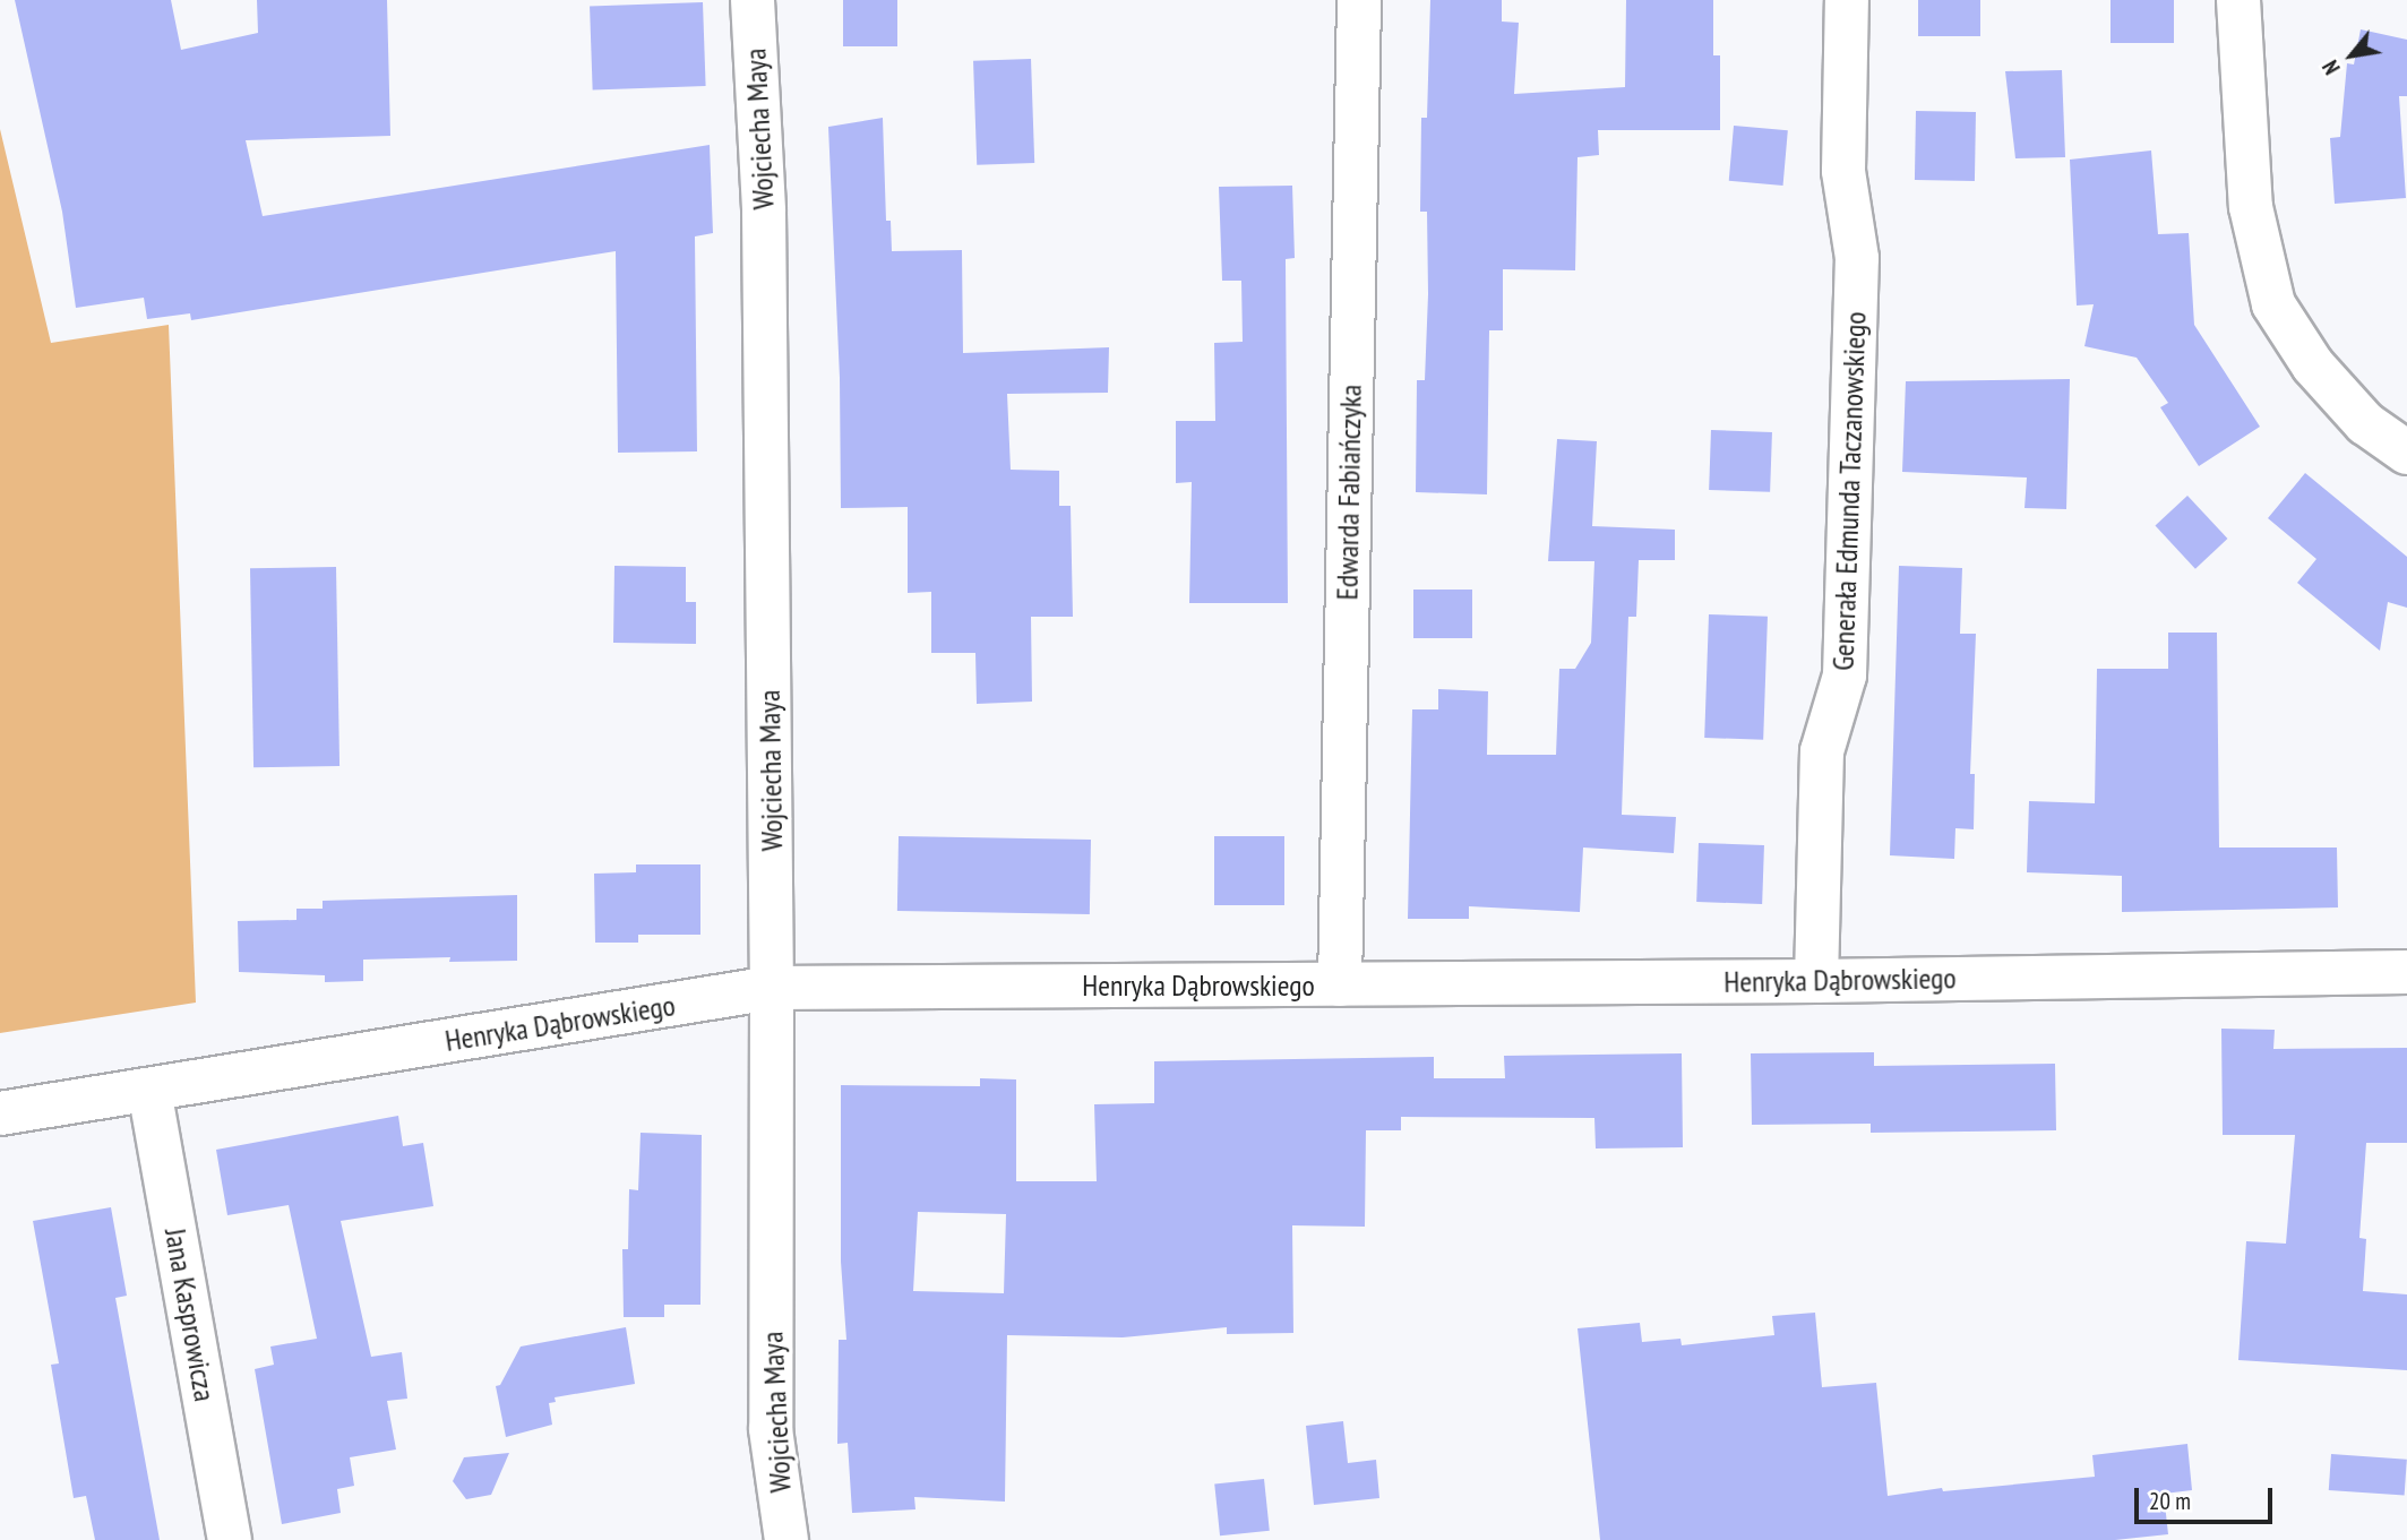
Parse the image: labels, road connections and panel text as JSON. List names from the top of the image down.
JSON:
{
  "streets": {
    "street": [
      "Wojciecha Maya",
      "Generała Edmunda Taczanowskiego",
      "Edwarda Fabiańczyka",
      "Henryka Dąbrowskiego",
      "Jana Kasprowicza"
    ]
  },
  "crossings": [
    ["Wojciecha Maya", "Henryka Dąbrowskiego"],
    ["Generała Edmunda Taczanowskiego", "Henryka Dąbrowskiego"],
    ["Edwarda Fabiańczyka", "Henryka Dąbrowskiego"],
    ["Henryka Dąbrowskiego", "Jana Kasprowicza"]
  ],
  "scale_bar": "20 m",
  "north": "bottom left"
}
